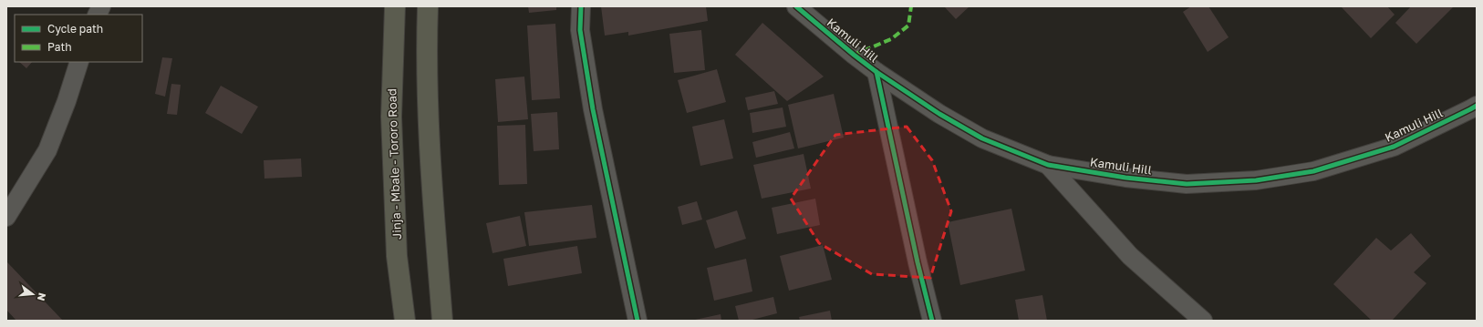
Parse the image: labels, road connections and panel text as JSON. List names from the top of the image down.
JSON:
{
  "streets": {
    "highway": ["Jinja - Mbale - Tororo Road"],
    "street": ["Kamuli Hill"]
  },
  "legend": ["Cycle path", "Path"],
  "north": "right"
}
